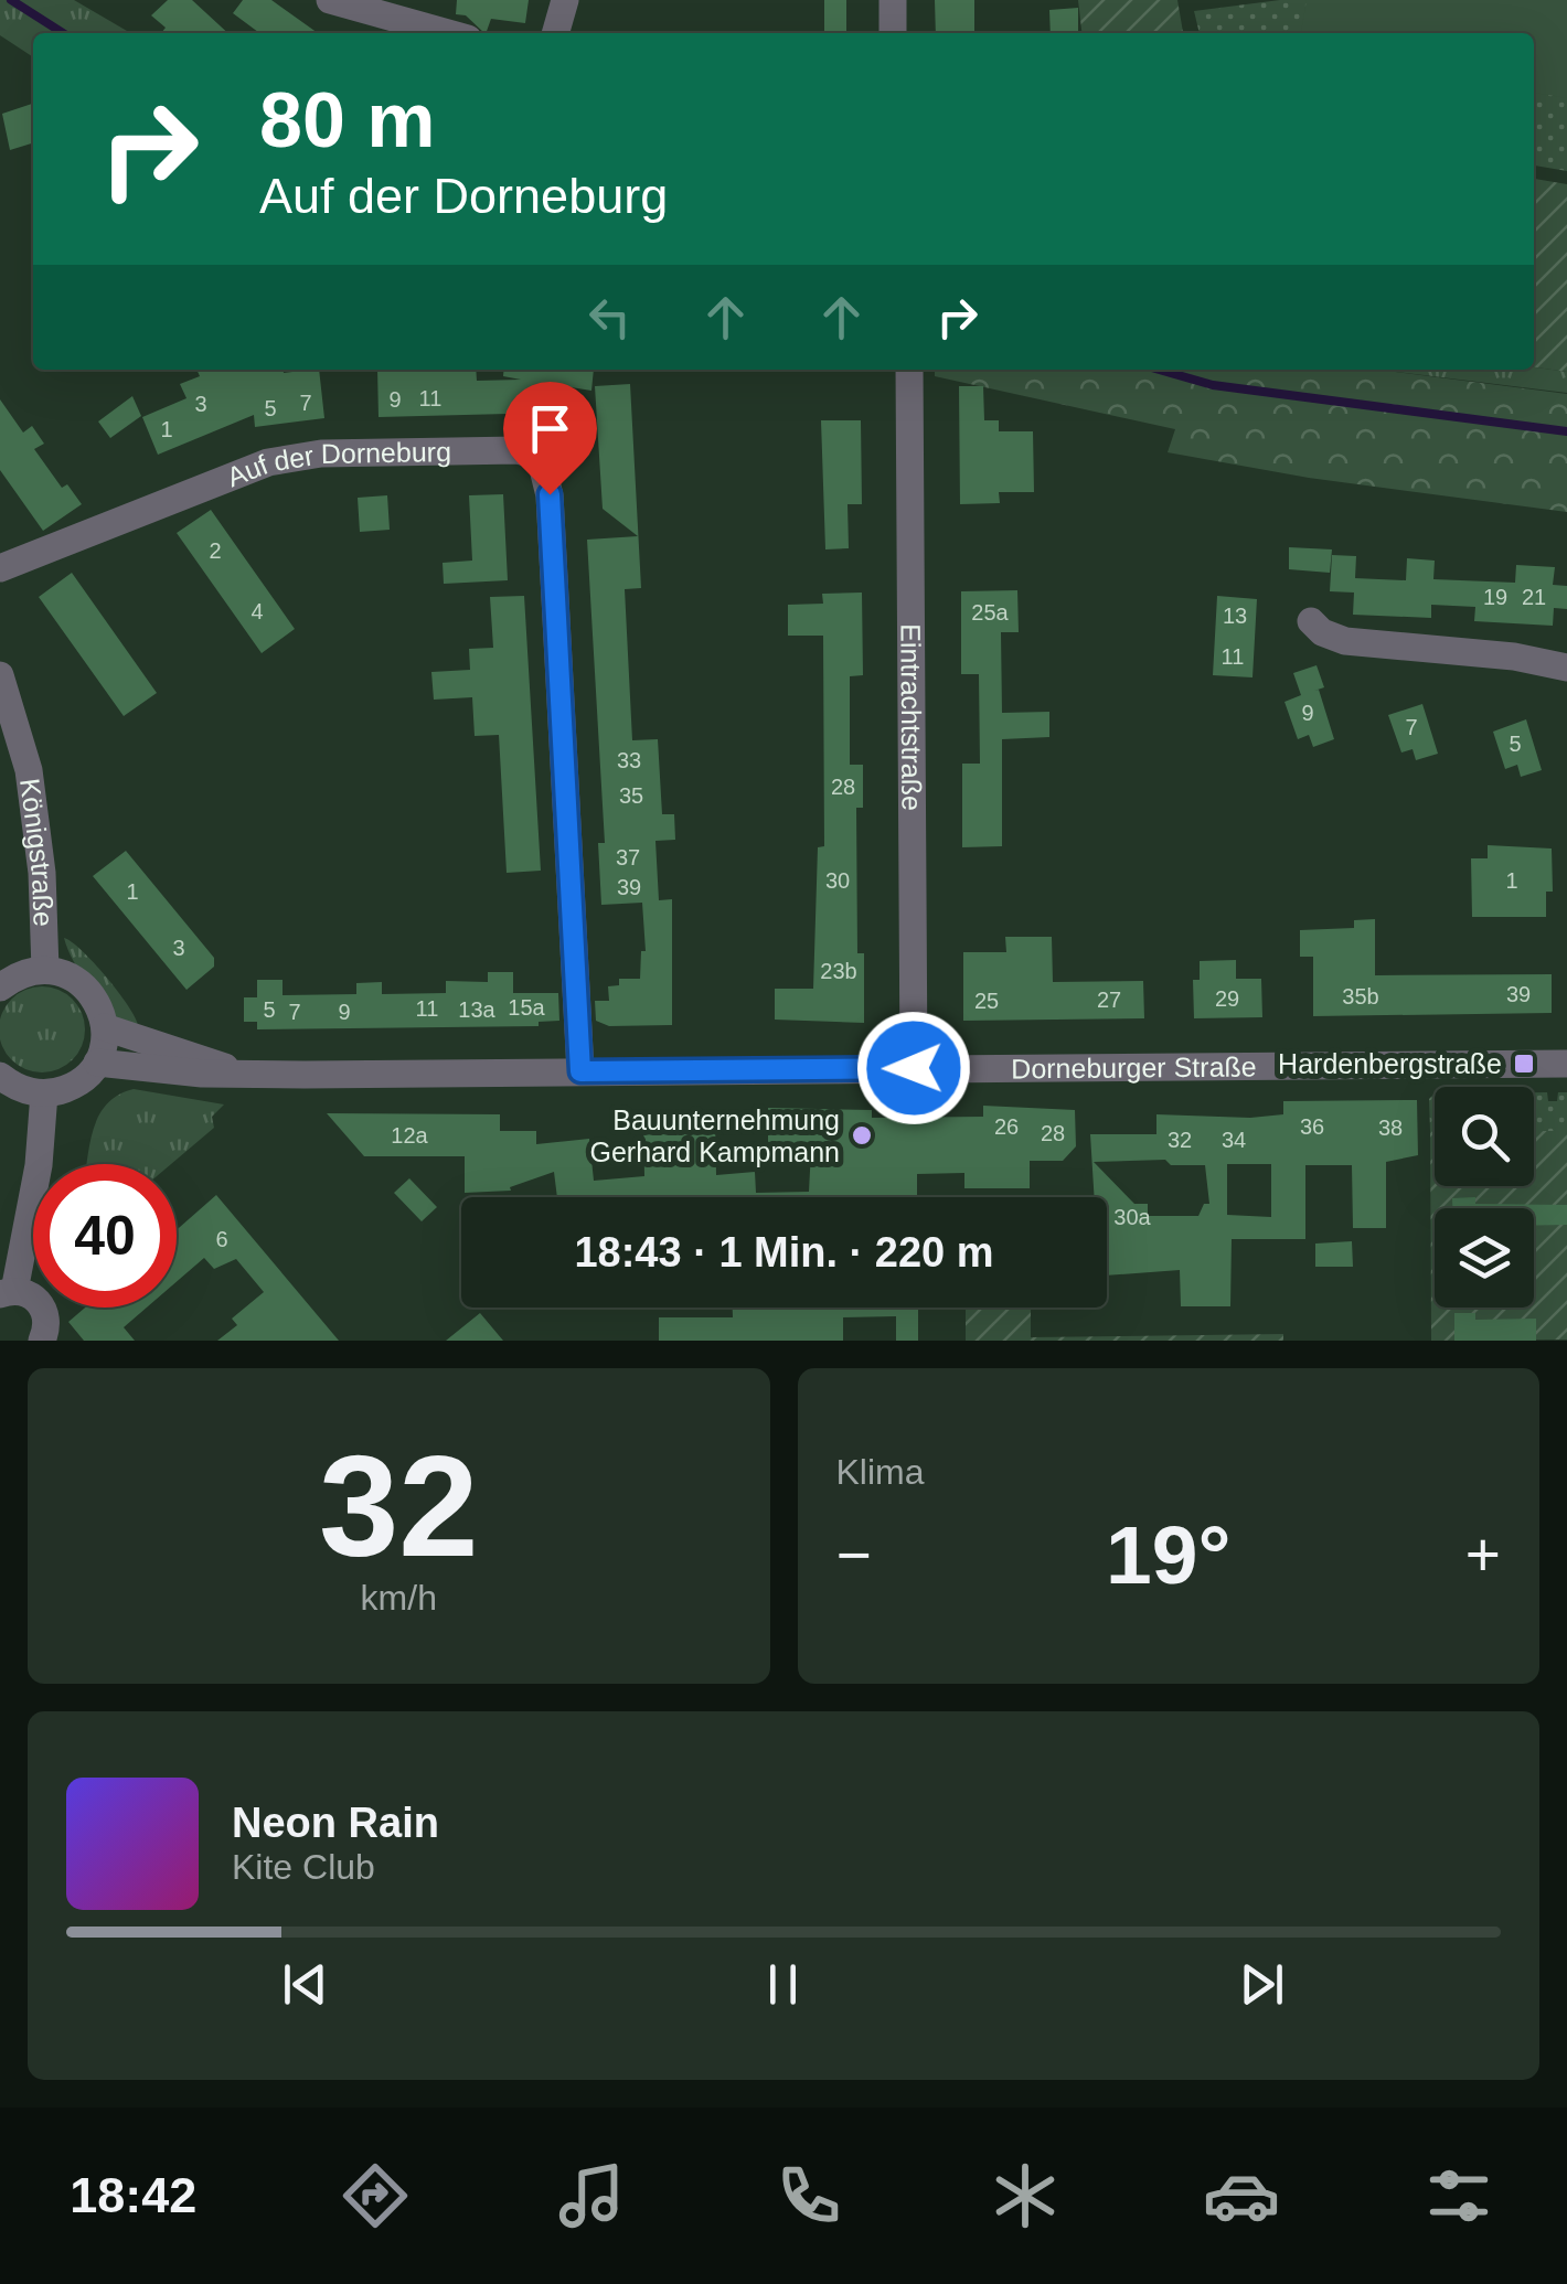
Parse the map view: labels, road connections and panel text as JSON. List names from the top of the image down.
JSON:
{
  "streets": {
    "street": [
      "Auf der Dorneburg",
      "Eintrachtstraße",
      "Königstraße",
      "Dorneburger Straße"
    ]
  },
  "crossings": [
    ["Auf der Dorneburg", "Dorneburger Straße"],
    ["Eintrachtstraße", "Dorneburger Straße"]
  ],
  "places": {
    "transit": ["Hardenbergstraße"],
    "other": ["Bauunternehmung Gerhard Kampmann"]
  },
  "house_numbers": [
    "11",
    "9",
    "7",
    "3",
    "5",
    "1",
    "2",
    "19",
    "21",
    "4",
    "25a",
    "13",
    "11",
    "9",
    "7",
    "5",
    "33",
    "28",
    "35",
    "37",
    "30",
    "1",
    "39",
    "1",
    "3",
    "23b",
    "39",
    "35b",
    "29",
    "27",
    "25",
    "15a",
    "11",
    "5",
    "13a",
    "7",
    "9",
    "26",
    "36",
    "38",
    "28",
    "12a",
    "32",
    "34",
    "30a",
    "6"
  ],
  "page": {
    "turn": ["80 m", "Auf der Dorneburg"],
    "limit": "40",
    "trip": "18:43 · 1 Min. · 220 m",
    "tile": [
      ["32", "km/h"],
      "Klima"
    ],
    "heat": ["−", "19°", "+"],
    "song": ["Neon Rain", "Kite Club"],
    "tabs": "18:42"
  }
}
